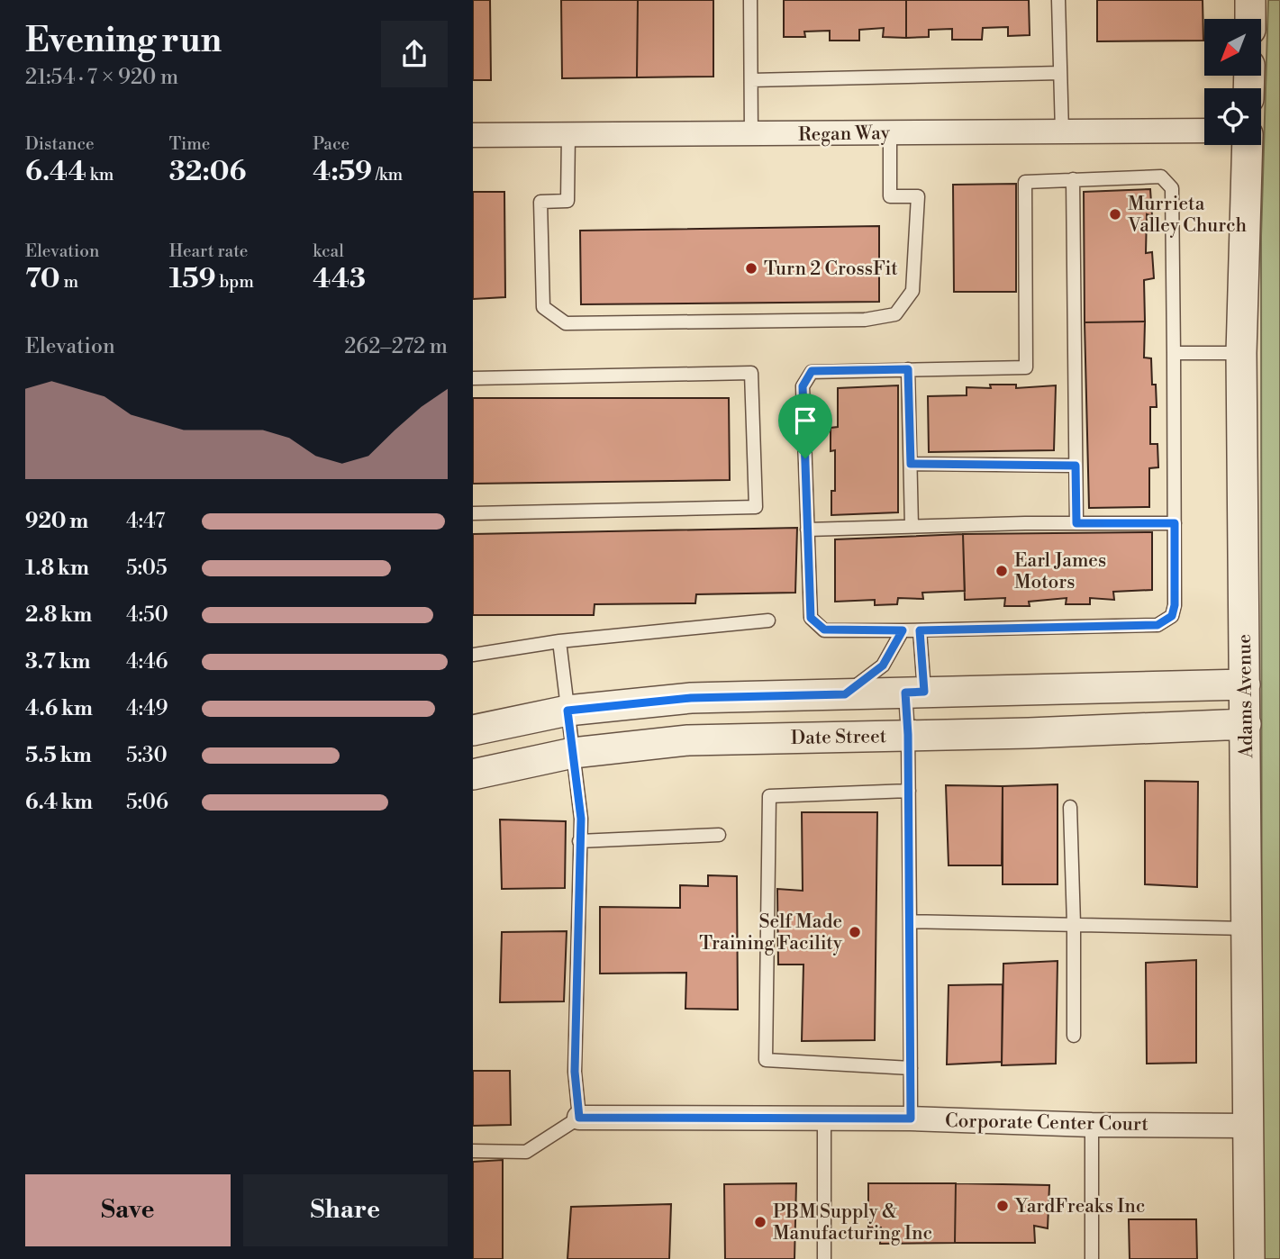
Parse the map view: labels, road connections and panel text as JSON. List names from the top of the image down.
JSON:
{
  "streets": {
    "street": [
      "Regan Way",
      "Adams Avenue",
      "Date Street",
      "Corporate Center Court"
    ]
  },
  "crossings": [
    ["Adams Avenue", "Date Street"],
    ["Adams Avenue", "Corporate Center Court"]
  ],
  "places": [
    "Murrieta Valley Church",
    "Turn 2 CrossFit",
    "Earl James Motors",
    "Self Made Training Facility",
    "YardFreaks Inc",
    "PBM Supply & Manufacturing Inc"
  ],
  "north": "bottom left",
  "page": {
    "heading": ["Evening run", "21:54 · 7 × 920 m"],
    "stats": [
      ["Distance", "6.44 km"],
      ["Time", "32:06"],
      ["Pace", "4:59 /km"],
      ["Elevation", "70 m"],
      ["Heart rate", "159 bpm"],
      ["kcal", "443"]
    ],
    "chart": ["Elevation", "262–272 m"],
    "list": [
      {
        "name": "920 m",
        "note": "4:47"
      },
      {
        "name": "1.8 km",
        "note": "5:05"
      },
      {
        "name": "2.8 km",
        "note": "4:50"
      },
      {
        "name": "3.7 km",
        "note": "4:46"
      },
      {
        "name": "4.6 km",
        "note": "4:49"
      },
      {
        "name": "5.5 km",
        "note": "5:30"
      },
      {
        "name": "6.4 km",
        "note": "5:06"
      }
    ],
    "buttons": ["Save", "Share"]
  }
}
